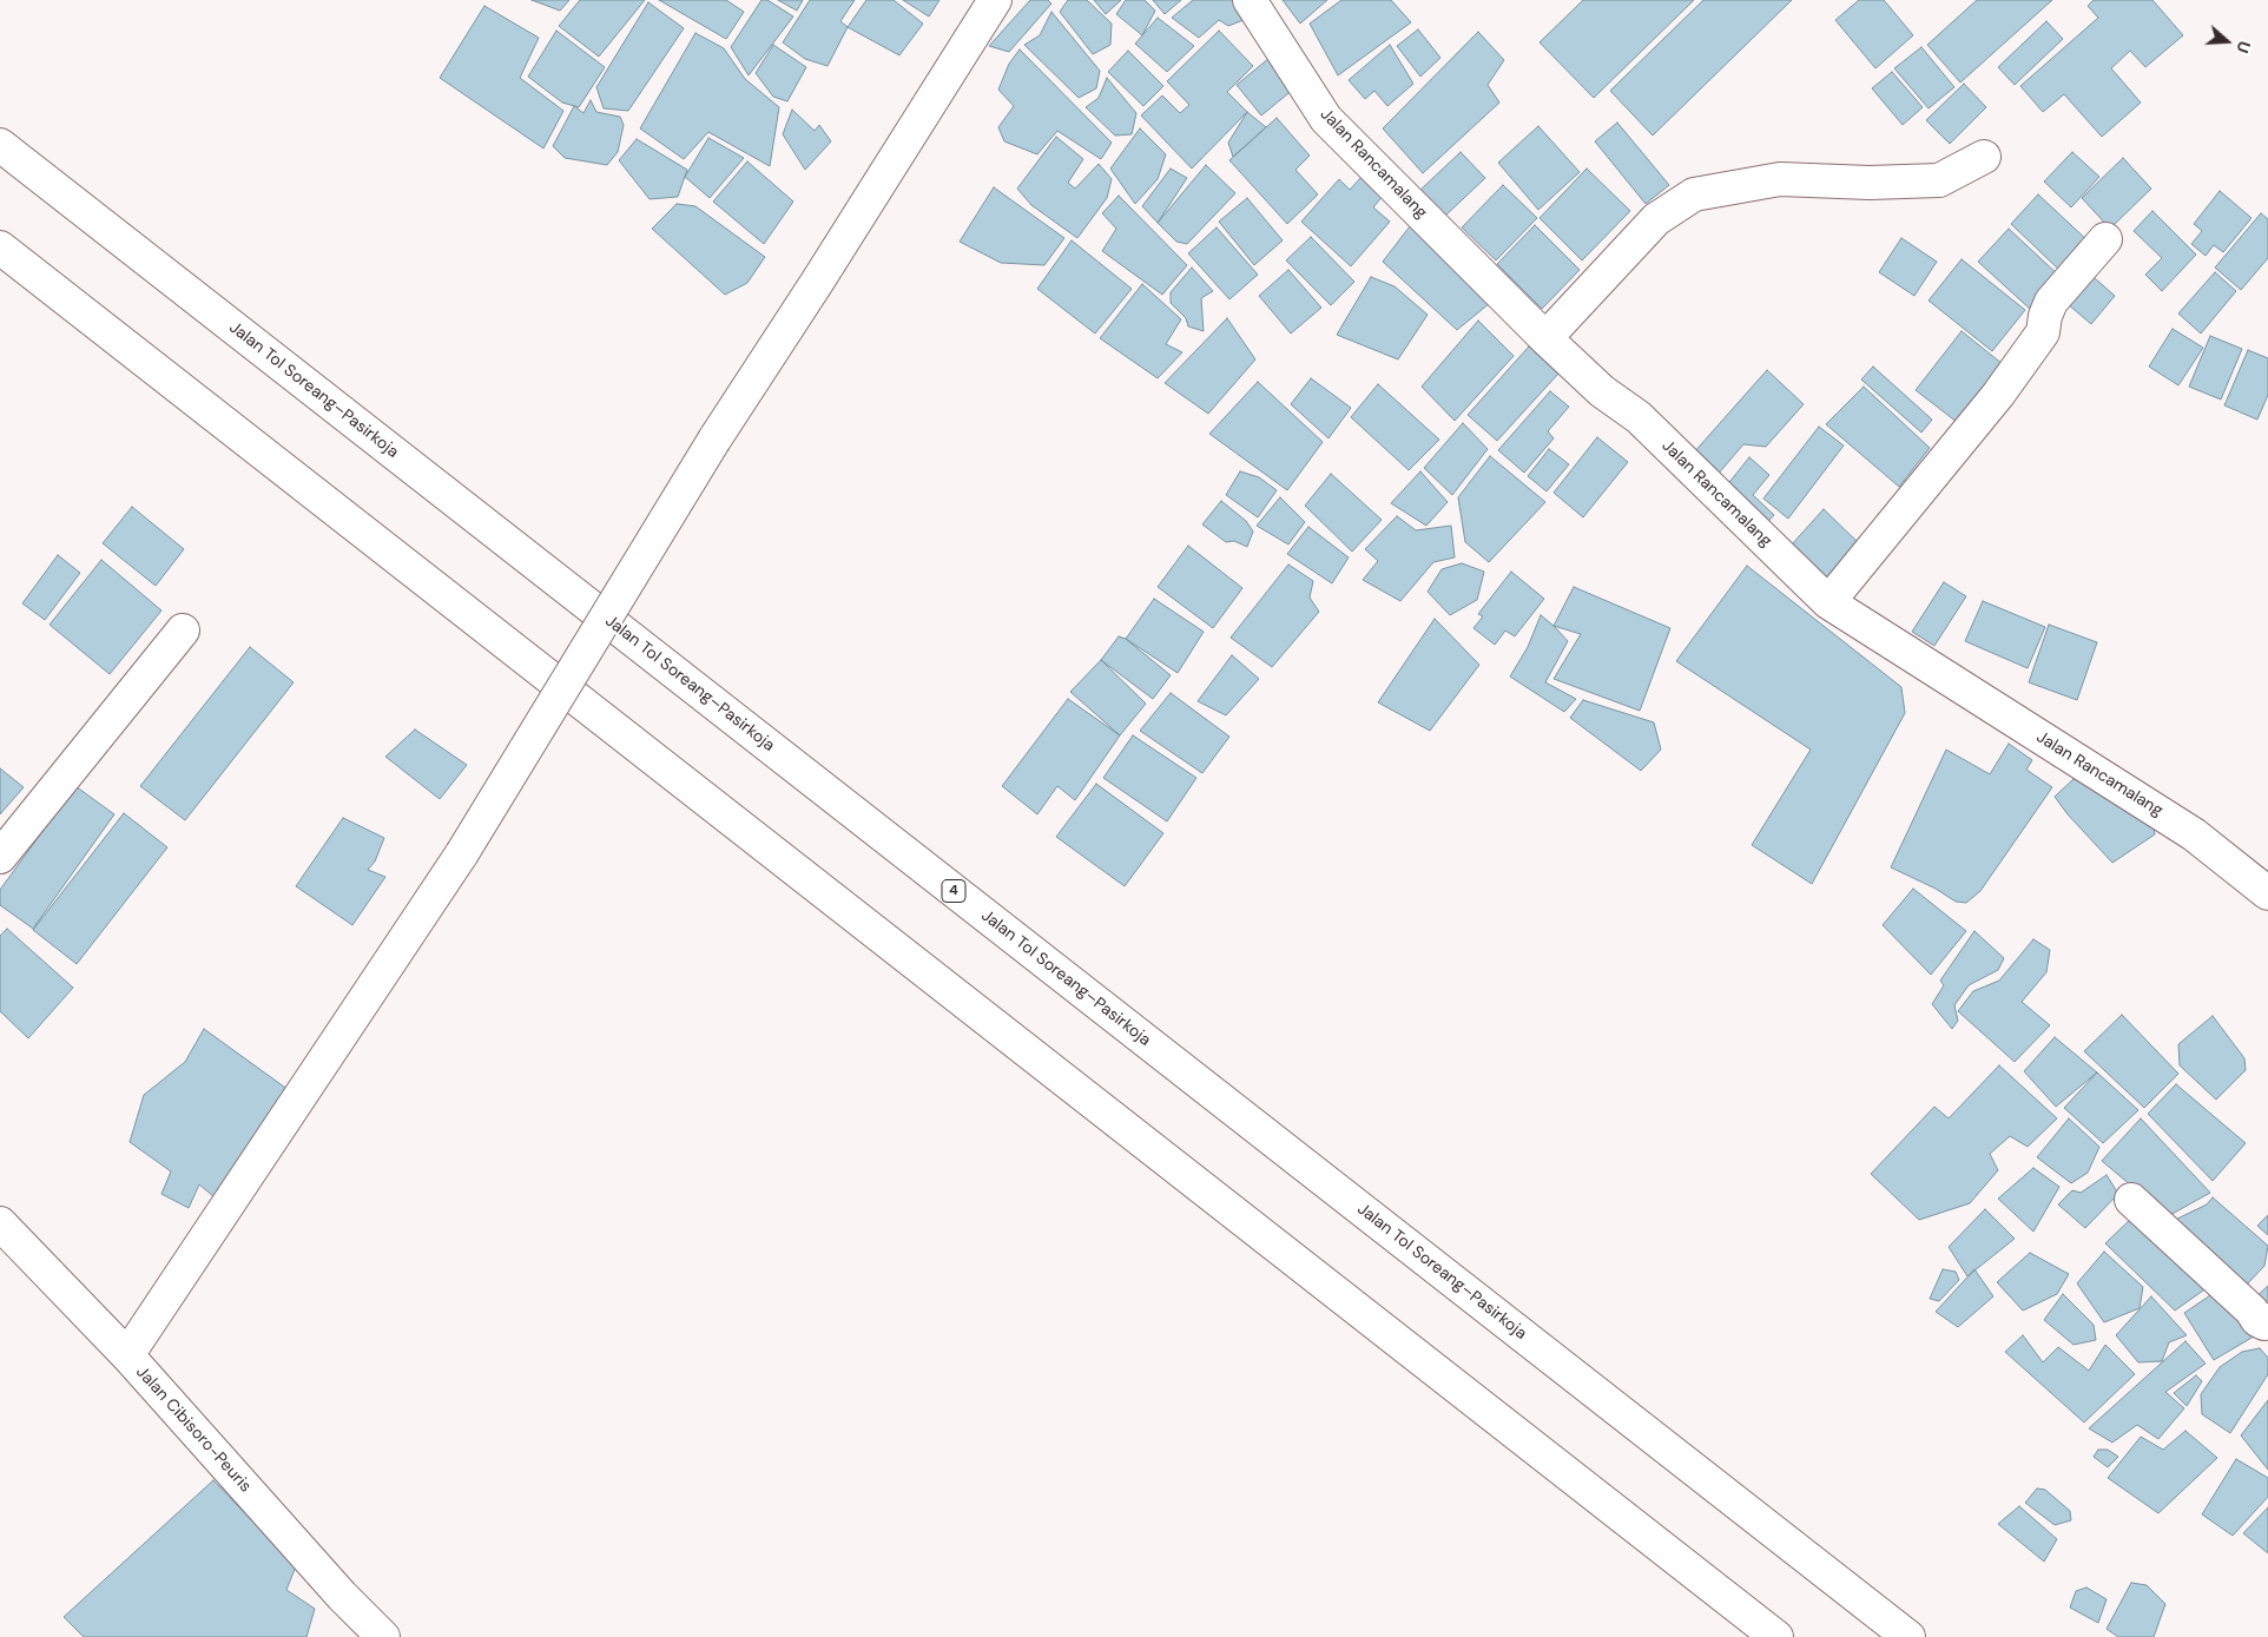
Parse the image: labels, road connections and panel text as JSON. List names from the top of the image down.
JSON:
{
  "streets": {
    "main road": [
      "Jalan Rancamalang",
      "Jalan Tol Soreang–Pasirkoja",
      "4",
      "Jalan Cibisoro-Peuris"
    ]
  },
  "north": "right"
}
